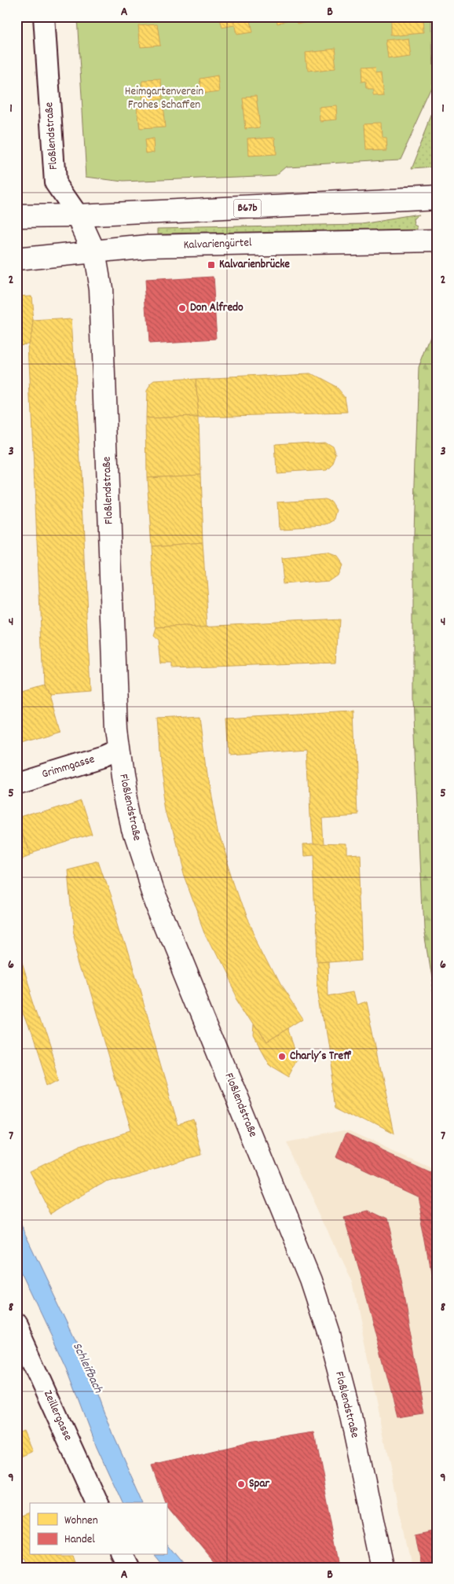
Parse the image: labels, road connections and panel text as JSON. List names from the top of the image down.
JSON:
{
  "streets": {
    "main road": ["Floßlendstraße", "B67b", "Kalvariengürtel"],
    "street": ["Grimmgasse", "Zeillergasse"]
  },
  "crossings": [
    ["Floßlendstraße", "B67b"],
    ["Floßlendstraße", "Kalvariengürtel"],
    ["Floßlendstraße", "Grimmgasse"]
  ],
  "water": ["Schleifbach"],
  "parks": ["Heimgartenverein Frohes Schaffen"],
  "places": {
    "transit": ["Kalvarienbrücke"],
    "other": ["Don Alfredo", "Charly´s Treff", "Spar"]
  },
  "legend": ["Wohnen", "Handel"],
  "grid": {
    "columns": ["A", "B"],
    "rows": [
      "1",
      "2",
      "3",
      "4",
      "5",
      "6",
      "7",
      "8",
      "9"
    ]
  }
}
